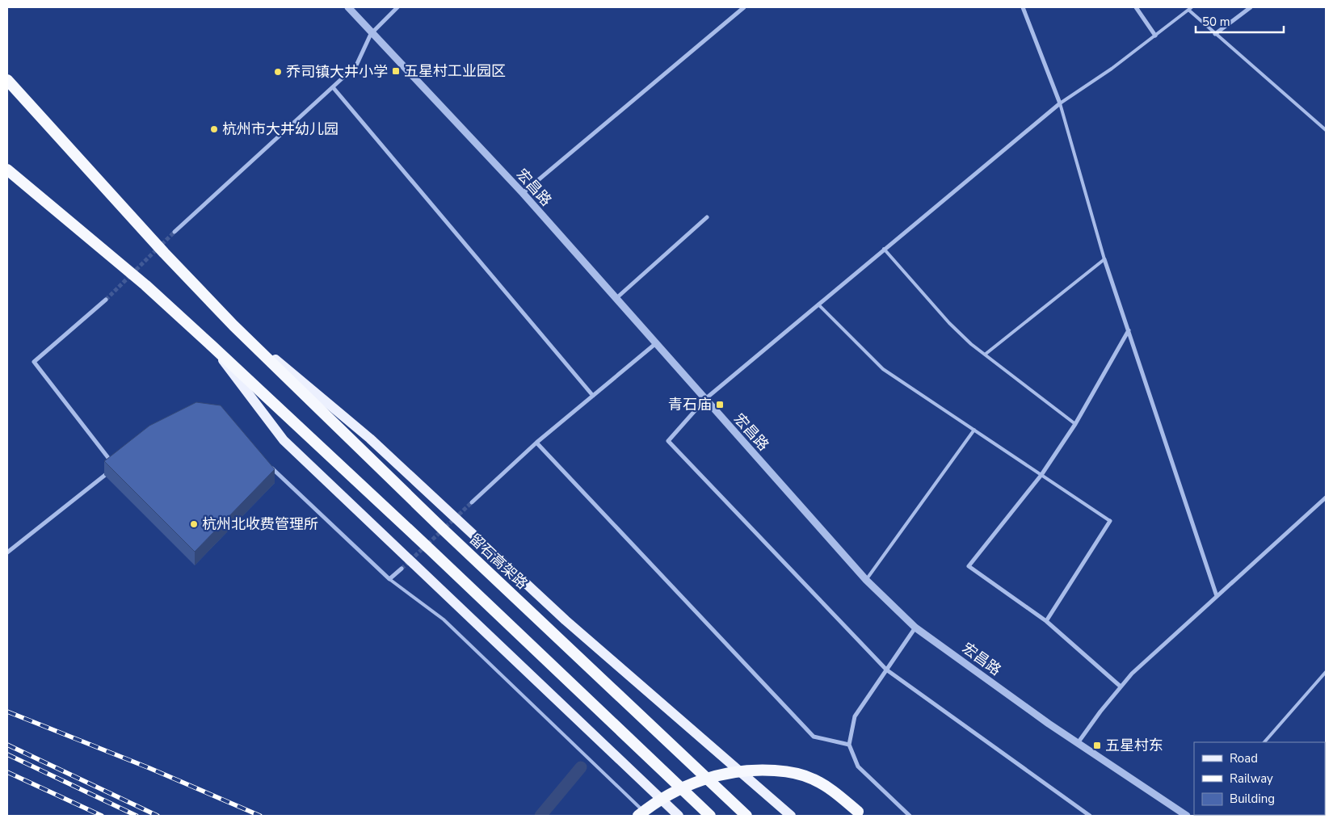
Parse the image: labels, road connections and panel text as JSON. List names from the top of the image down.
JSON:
{
  "streets": {
    "highway": ["留石高架路"],
    "street": ["宏昌路"]
  },
  "places": {
    "transit": ["五星村工业园区", "青石庙", "五星村东"],
    "other": ["乔司镇大井小学", "杭州市大井幼儿园", "杭州北收费管理所"]
  },
  "legend": ["Road", "Railway", "Building"],
  "scale_bar": "50 m"
}
